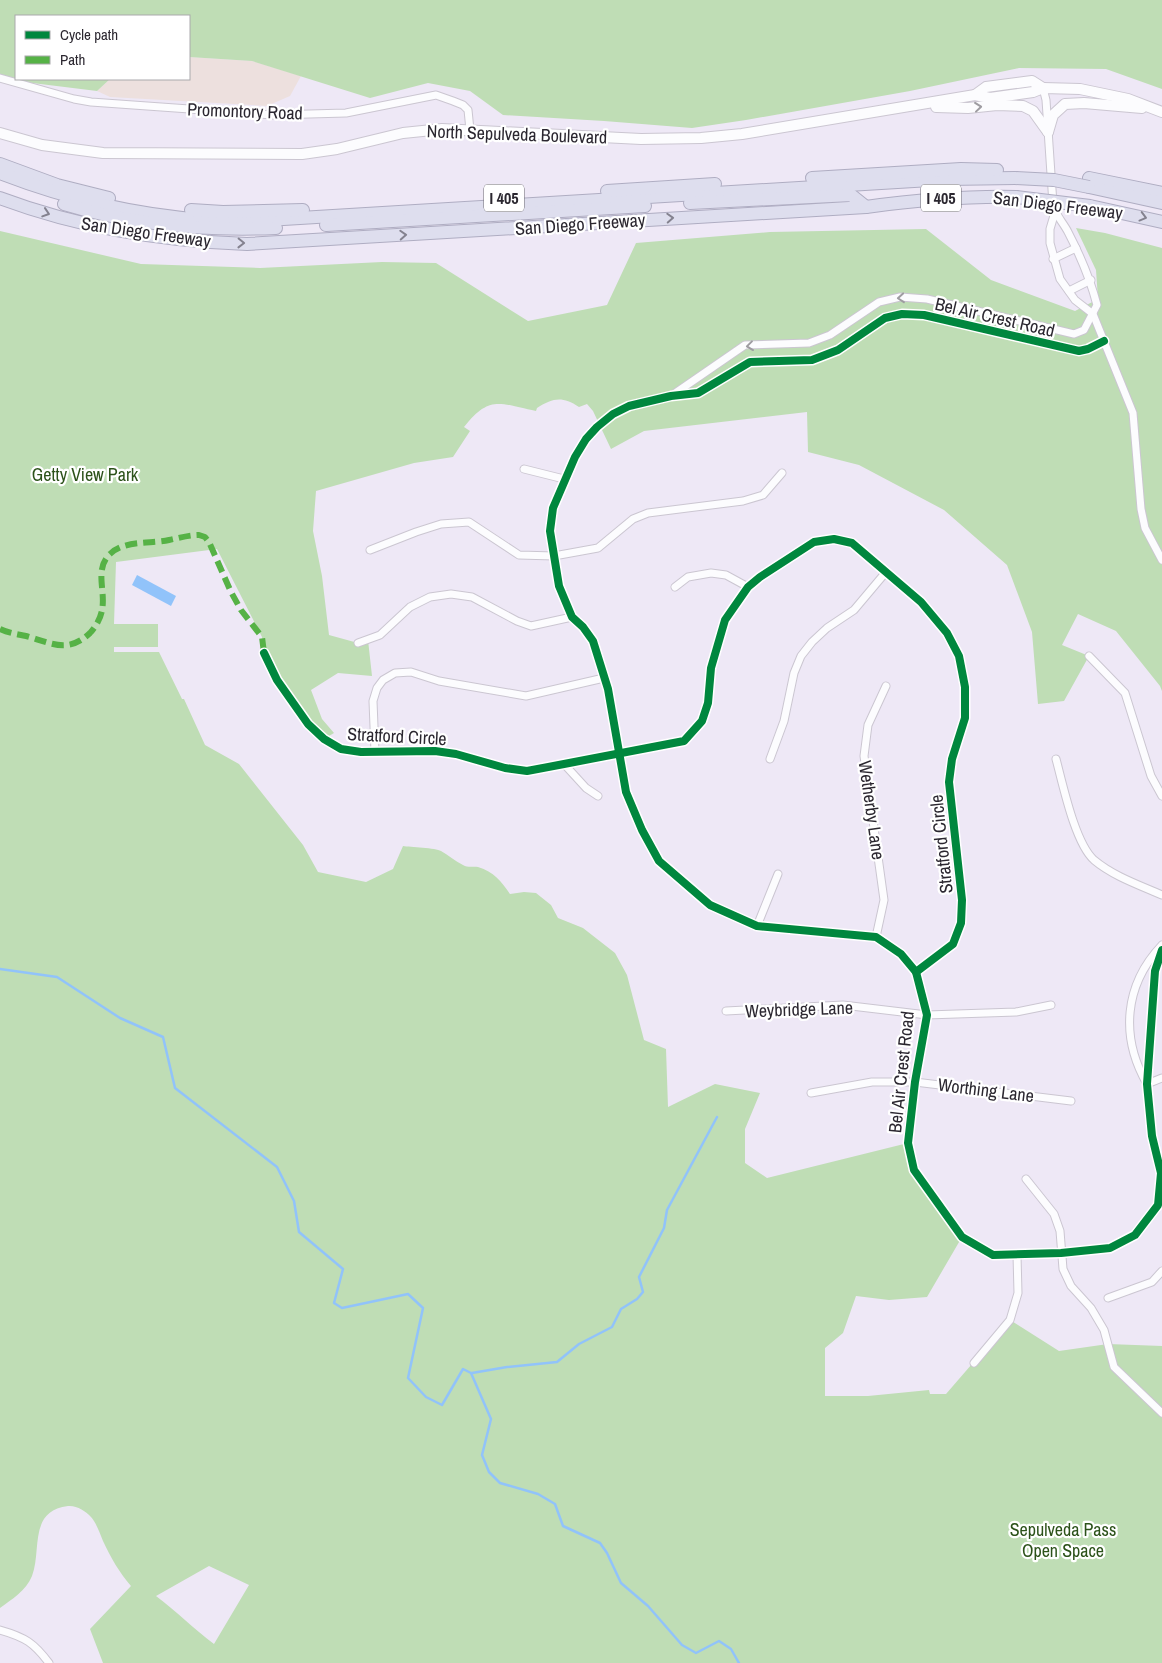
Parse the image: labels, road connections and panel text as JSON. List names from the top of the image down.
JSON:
{
  "streets": {
    "highway": ["I 405", "San Diego Freeway"],
    "main road": ["North Sepulveda Boulevard"],
    "street": [
      "Promontory Road",
      "Bel Air Crest Road",
      "Stratford Circle",
      "Wetherby Lane",
      "Weybridge Lane",
      "Worthing Lane"
    ]
  },
  "crossings": [
    ["Promontory Road", "North Sepulveda Boulevard"],
    ["Bel Air Crest Road", "Stratford Circle"],
    ["Bel Air Crest Road", "Wetherby Lane"],
    ["Bel Air Crest Road", "Weybridge Lane"],
    ["Bel Air Crest Road", "Worthing Lane"]
  ],
  "parks": ["Getty View Park", "Sepulveda Pass Open Space"],
  "legend": ["Cycle path", "Path"]
}
